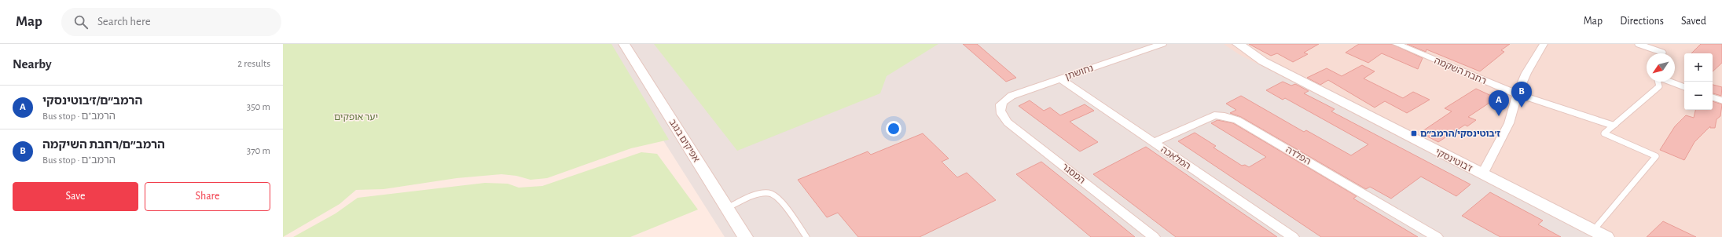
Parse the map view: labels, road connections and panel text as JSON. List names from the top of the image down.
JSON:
{
  "streets": {
    "street": [
      "רחבת השקמה",
      "נחושתן",
      "אפיקים בנגב",
      "הפלדה",
      "המלאכה",
      "ז'בוטינסקי",
      "המסגר"
    ]
  },
  "crossings": [
    ["נחושתן", "המלאכה"],
    ["נחושתן", "המסגר"],
    ["הפלדה", "המלאכה"]
  ],
  "parks": ["יער אופקים"],
  "places": {
    "transit": ["ז׳בוטינסקי/הרמב״ם"]
  },
  "north": "bottom left",
  "page": {
    "header": "Map",
    "search": "Search here",
    "nav": ["Map", "Directions", "Saved"],
    "heading": ["Nearby", "2 results"],
    "map_buttons": ["+", "−"],
    "pins": ["B", "A"],
    "list": [
      {
        "mark": "A",
        "name": "הרמב״ם/ז׳בוטינסקי",
        "note": "Bus stop · הרמב\"ם",
        "value": "350 m"
      },
      {
        "mark": "B",
        "name": "הרמב״ם/רחבת השיקמה",
        "note": "Bus stop · הרמב\"ם",
        "value": "370 m"
      }
    ],
    "buttons": ["Save", "Share"]
  }
}
